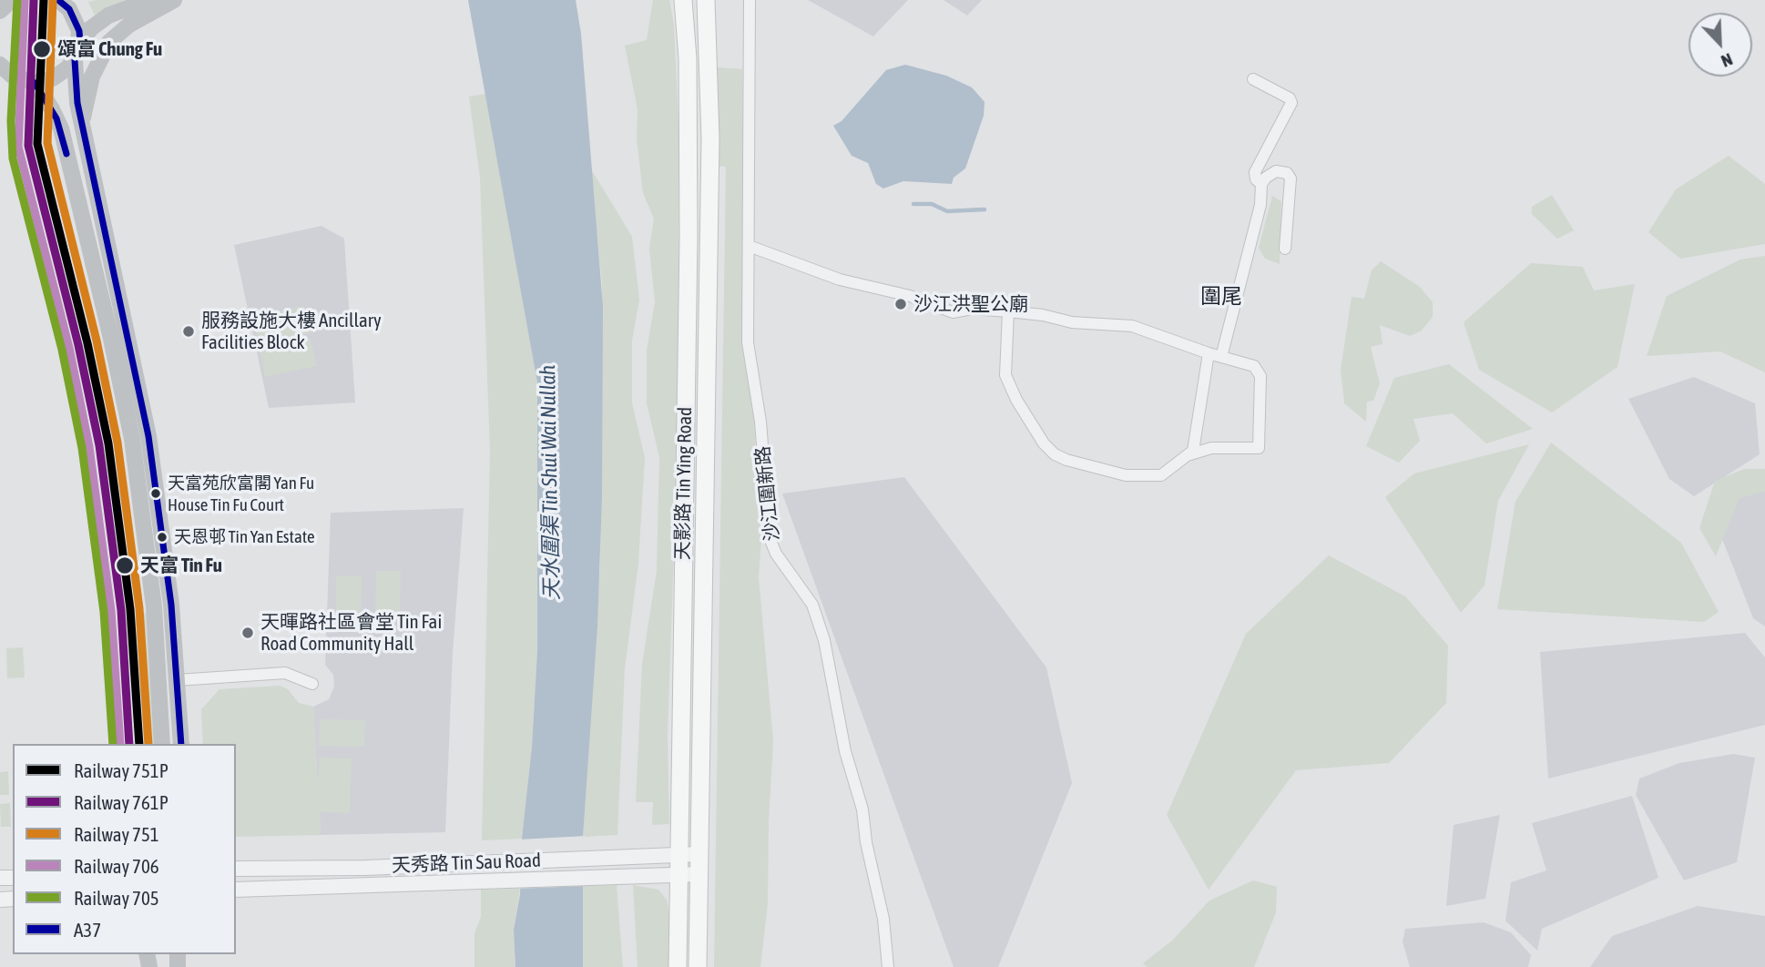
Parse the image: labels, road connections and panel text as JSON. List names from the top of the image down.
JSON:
{
  "streets": {
    "main road": ["天影路 Tin Ying Road"],
    "street": ["沙江圍新路", "天秀路 Tin Sau Road"]
  },
  "crossings": [
    ["天影路 Tin Ying Road", "天秀路 Tin Sau Road"]
  ],
  "districts": ["圍尾"],
  "water": ["天水圍渠 Tin Shui Wai Nullah"],
  "places": [
    "頌富 Chung Fu",
    "沙江洪聖公廟",
    "服務設施大樓 Ancillary Facilities Block",
    "天富苑欣富閣 Yan Fu House Tin Fu Court",
    "天恩邨 Tin Yan Estate",
    "天富 Tin Fu",
    "天暉路社區會堂 Tin Fai Road Community Hall"
  ],
  "lines": [
    "rail line 751P",
    "rail line 761P",
    "rail line 751",
    "rail line 706",
    "rail line 705",
    "transit line A37"
  ],
  "legend": [
    "Railway 751P",
    "Railway 761P",
    "Railway 751",
    "Railway 706",
    "Railway 705",
    "A37"
  ],
  "north": "bottom right"
}
